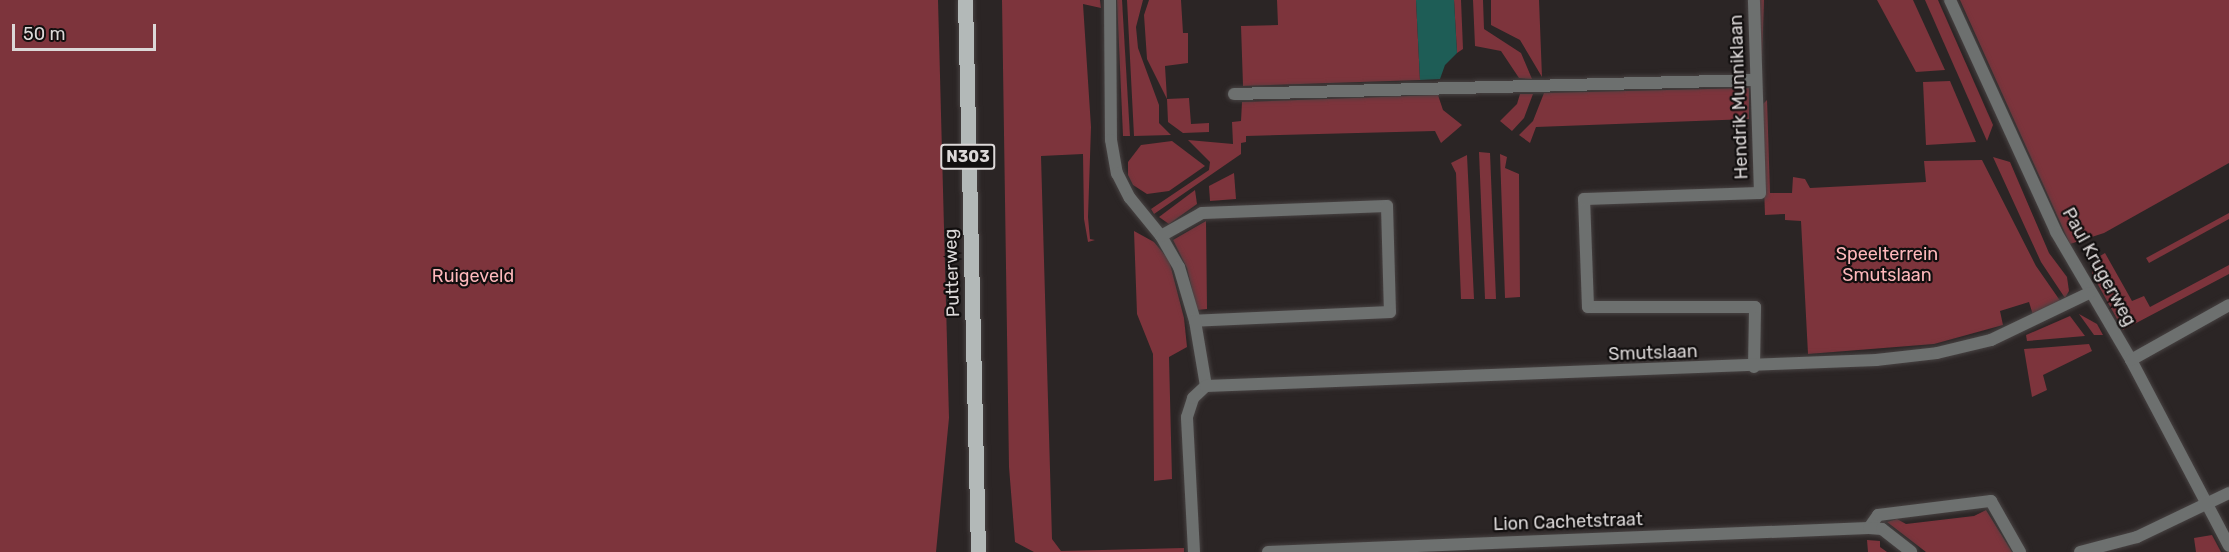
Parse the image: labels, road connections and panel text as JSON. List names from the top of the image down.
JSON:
{
  "streets": {
    "main road": ["N303", "Putterweg"],
    "street": [
      "Hendrik Munniklaan",
      "Paul Krugerweg",
      "Smutslaan",
      "Lion Cachetstraat"
    ]
  },
  "crossings": [
    ["Hendrik Munniklaan", "Smutslaan"],
    ["Paul Krugerweg", "Smutslaan"]
  ],
  "parks": ["Speelterrein Smutslaan", "Ruigeveld"],
  "scale_bar": "50 m"
}
